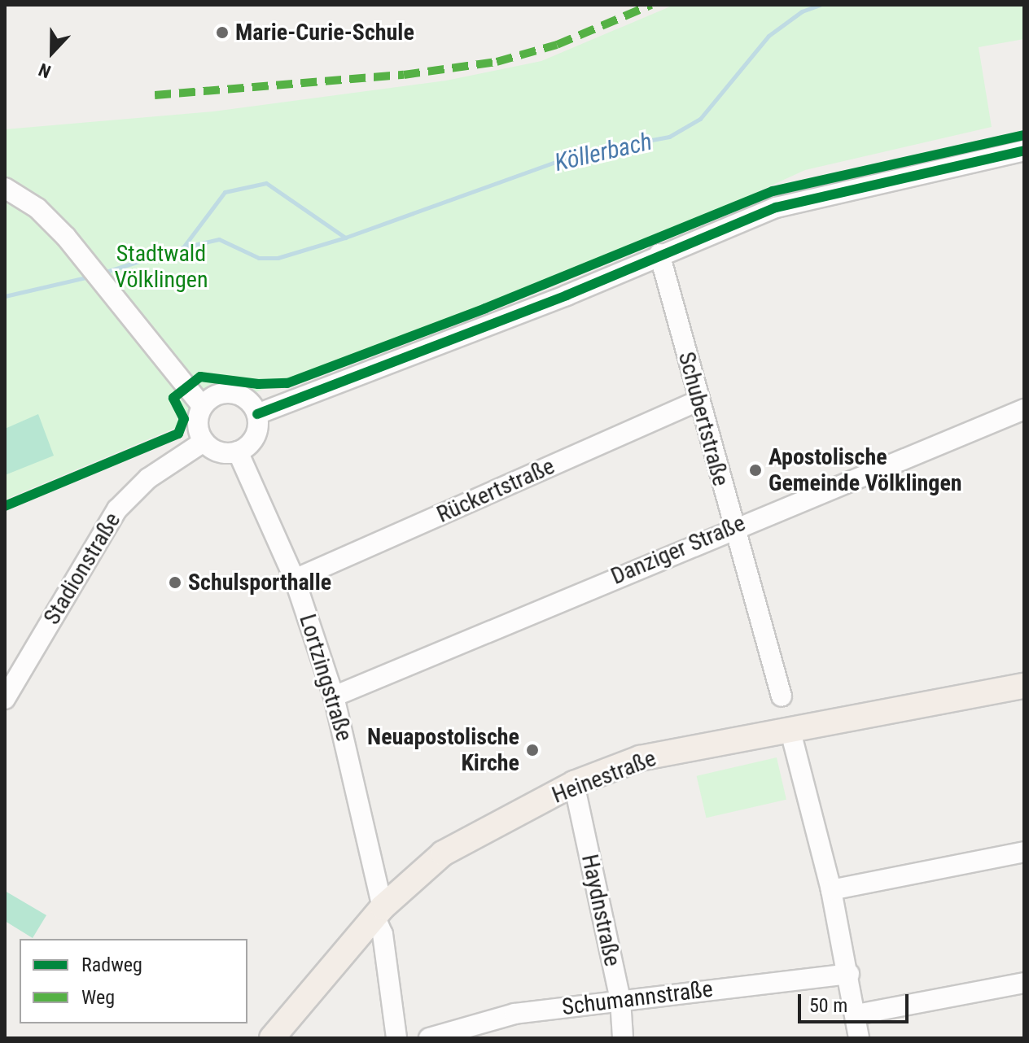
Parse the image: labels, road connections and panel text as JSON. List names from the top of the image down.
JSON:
{
  "streets": {
    "main road": ["Heinestraße"],
    "street": [
      "Schubertstraße",
      "Rückertstraße",
      "Danziger Straße",
      "Stadionstraße",
      "Lortzingstraße",
      "Haydnstraße",
      "Schumannstraße"
    ]
  },
  "crossings": [
    ["Schubertstraße", "Rückertstraße"],
    ["Schubertstraße", "Danziger Straße"],
    ["Rückertstraße", "Lortzingstraße"],
    ["Danziger Straße", "Lortzingstraße"],
    ["Stadionstraße", "Lortzingstraße"],
    ["Lortzingstraße", "Heinestraße"],
    ["Heinestraße", "Haydnstraße"],
    ["Haydnstraße", "Schumannstraße"]
  ],
  "water": ["Köllerbach"],
  "parks": ["Stadtwald Völklingen"],
  "places": [
    "Marie-Curie-Schule",
    "Apostolische Gemeinde Völklingen",
    "Schulsporthalle",
    "Neuapostolische Kirche"
  ],
  "legend": ["Radweg", "Weg"],
  "scale_bar": "50 m",
  "north": "bottom"
}
